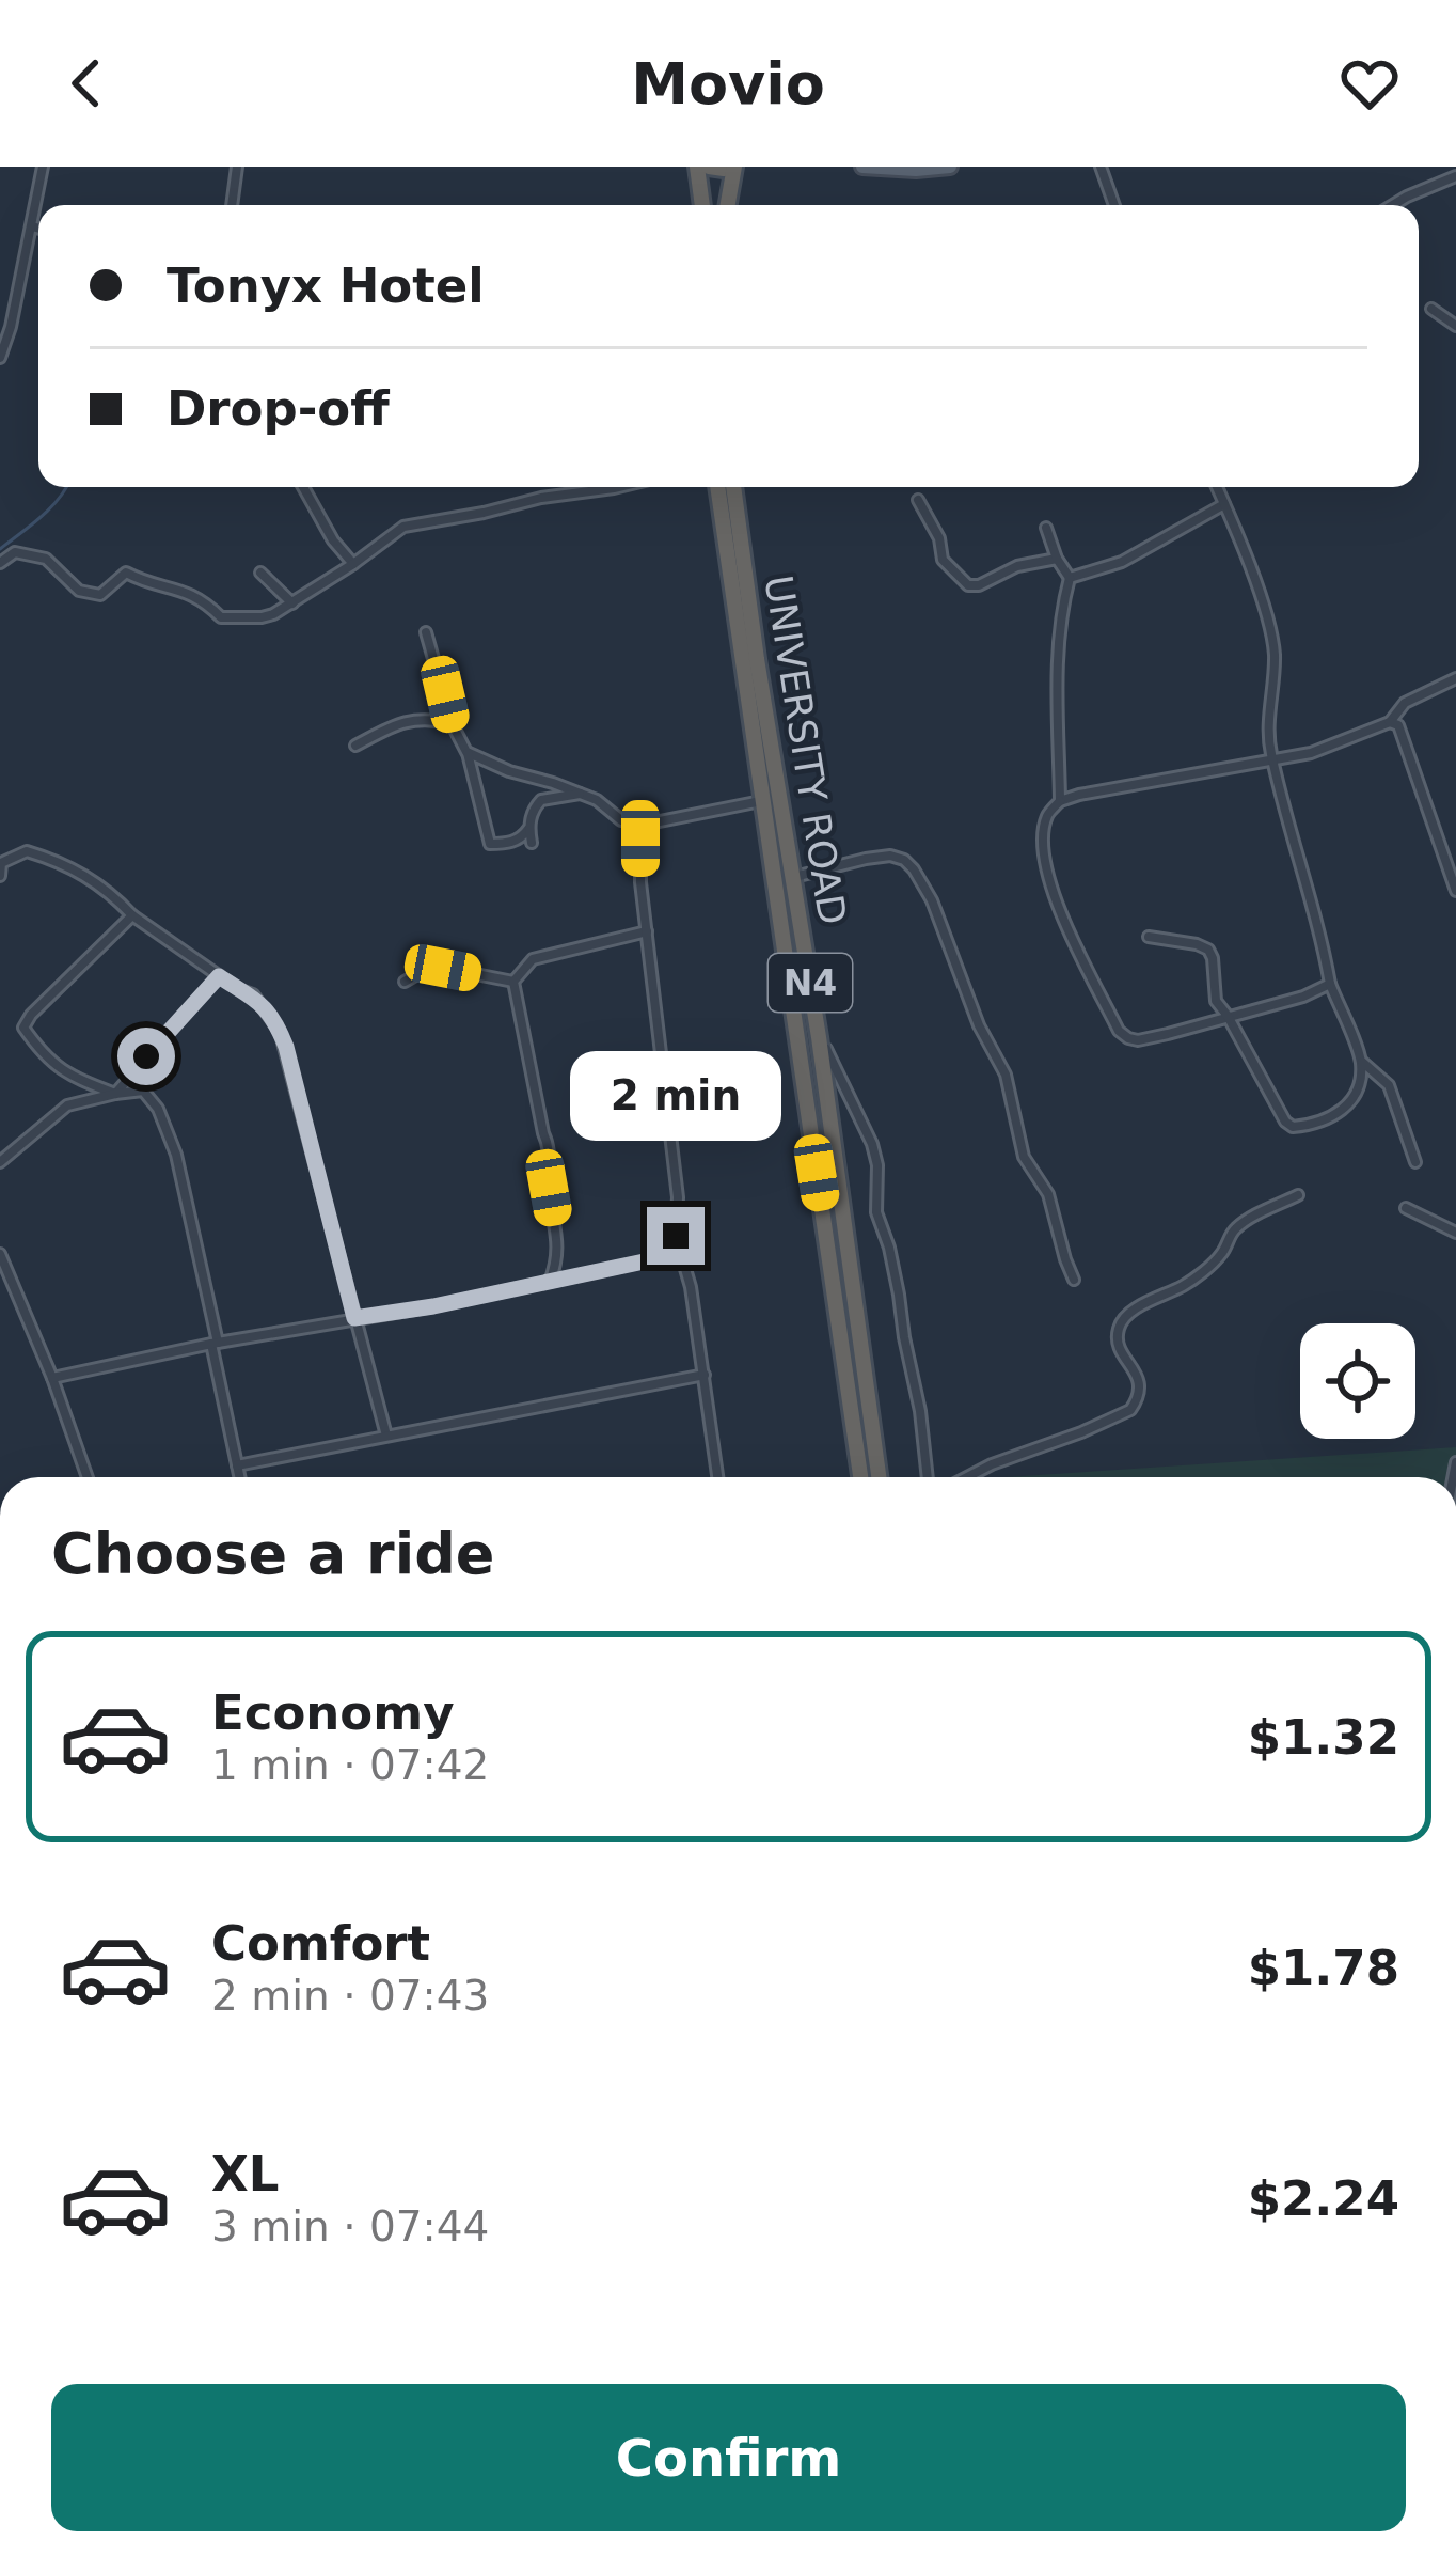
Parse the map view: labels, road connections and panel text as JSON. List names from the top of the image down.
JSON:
{
  "streets": {
    "highway": ["UNIVERSITY ROAD", "N4"]
  },
  "page": {
    "header": "Movio",
    "banner": ["Tonyx Hotel", "Drop-off"],
    "bubble": "2 min",
    "heading": "Choose a ride",
    "list": [
      {
        "name": "Economy",
        "note": "1 min · 07:42",
        "value": "$1.32"
      },
      {
        "name": "Comfort",
        "note": "2 min · 07:43",
        "value": "$1.78"
      },
      {
        "name": "XL",
        "note": "3 min · 07:44",
        "value": "$2.24"
      }
    ],
    "buttons": "Confirm"
  }
}
